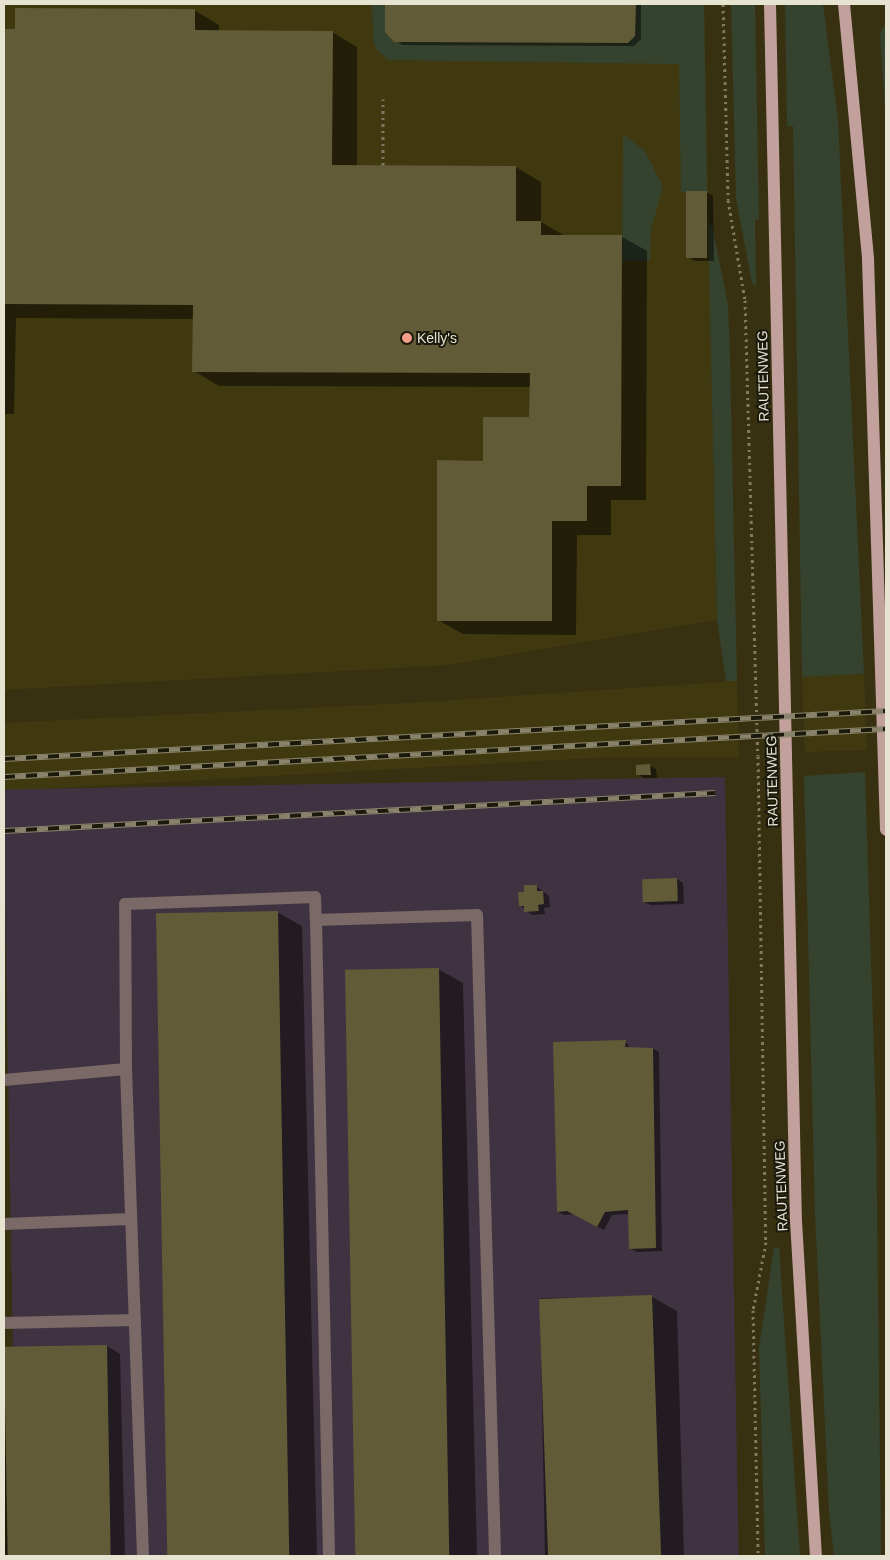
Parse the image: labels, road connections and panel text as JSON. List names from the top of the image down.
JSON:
{
  "streets": {
    "main road": ["RAUTENWEG"]
  },
  "places": ["Kelly's"]
}
